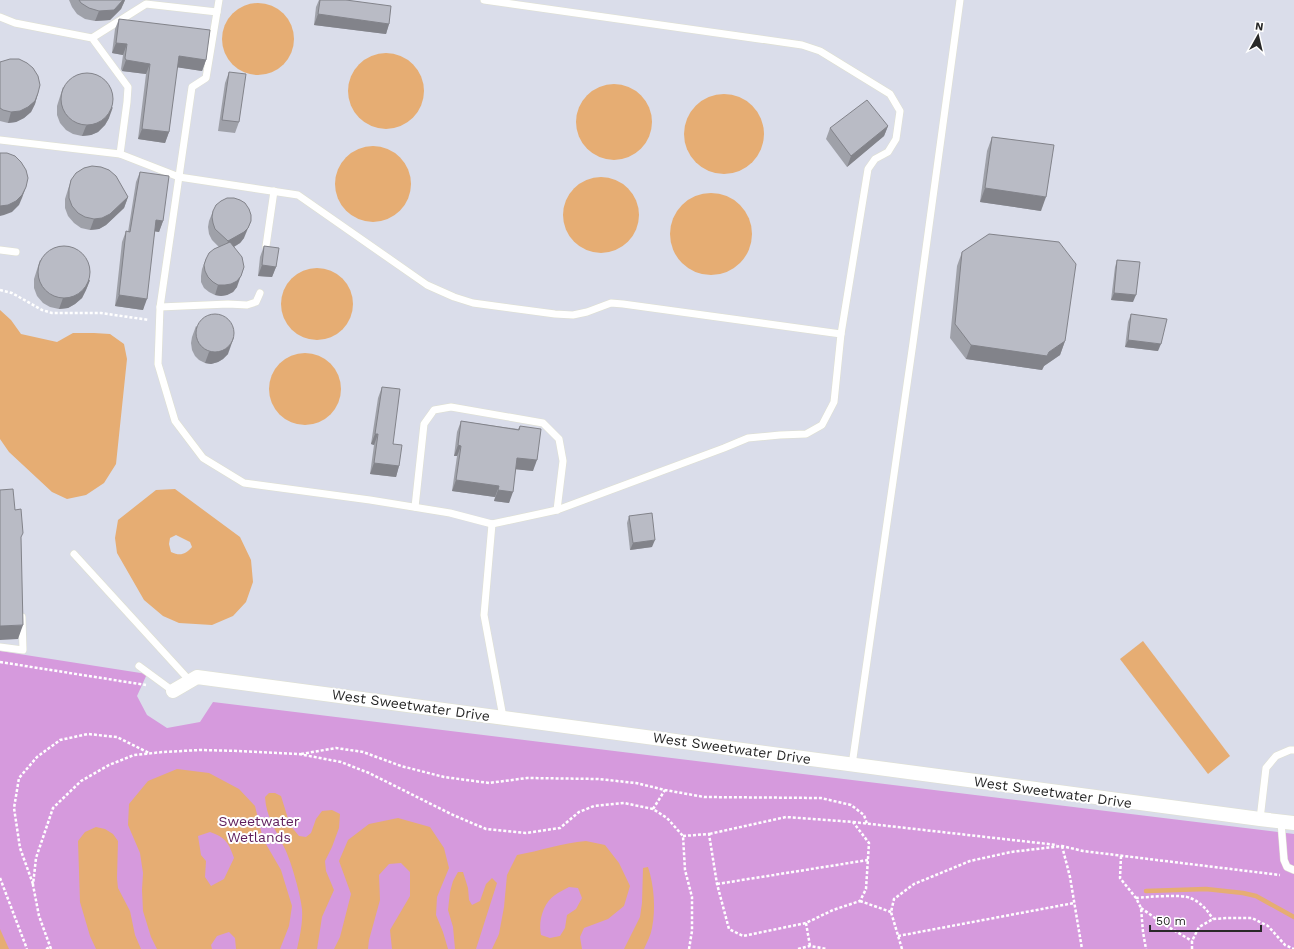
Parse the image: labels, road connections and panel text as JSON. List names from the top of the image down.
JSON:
{
  "streets": {
    "street": ["West Sweetwater Drive"]
  },
  "parks": ["Sweetwater Wetlands"],
  "scale_bar": "50 m",
  "north": "top"
}
